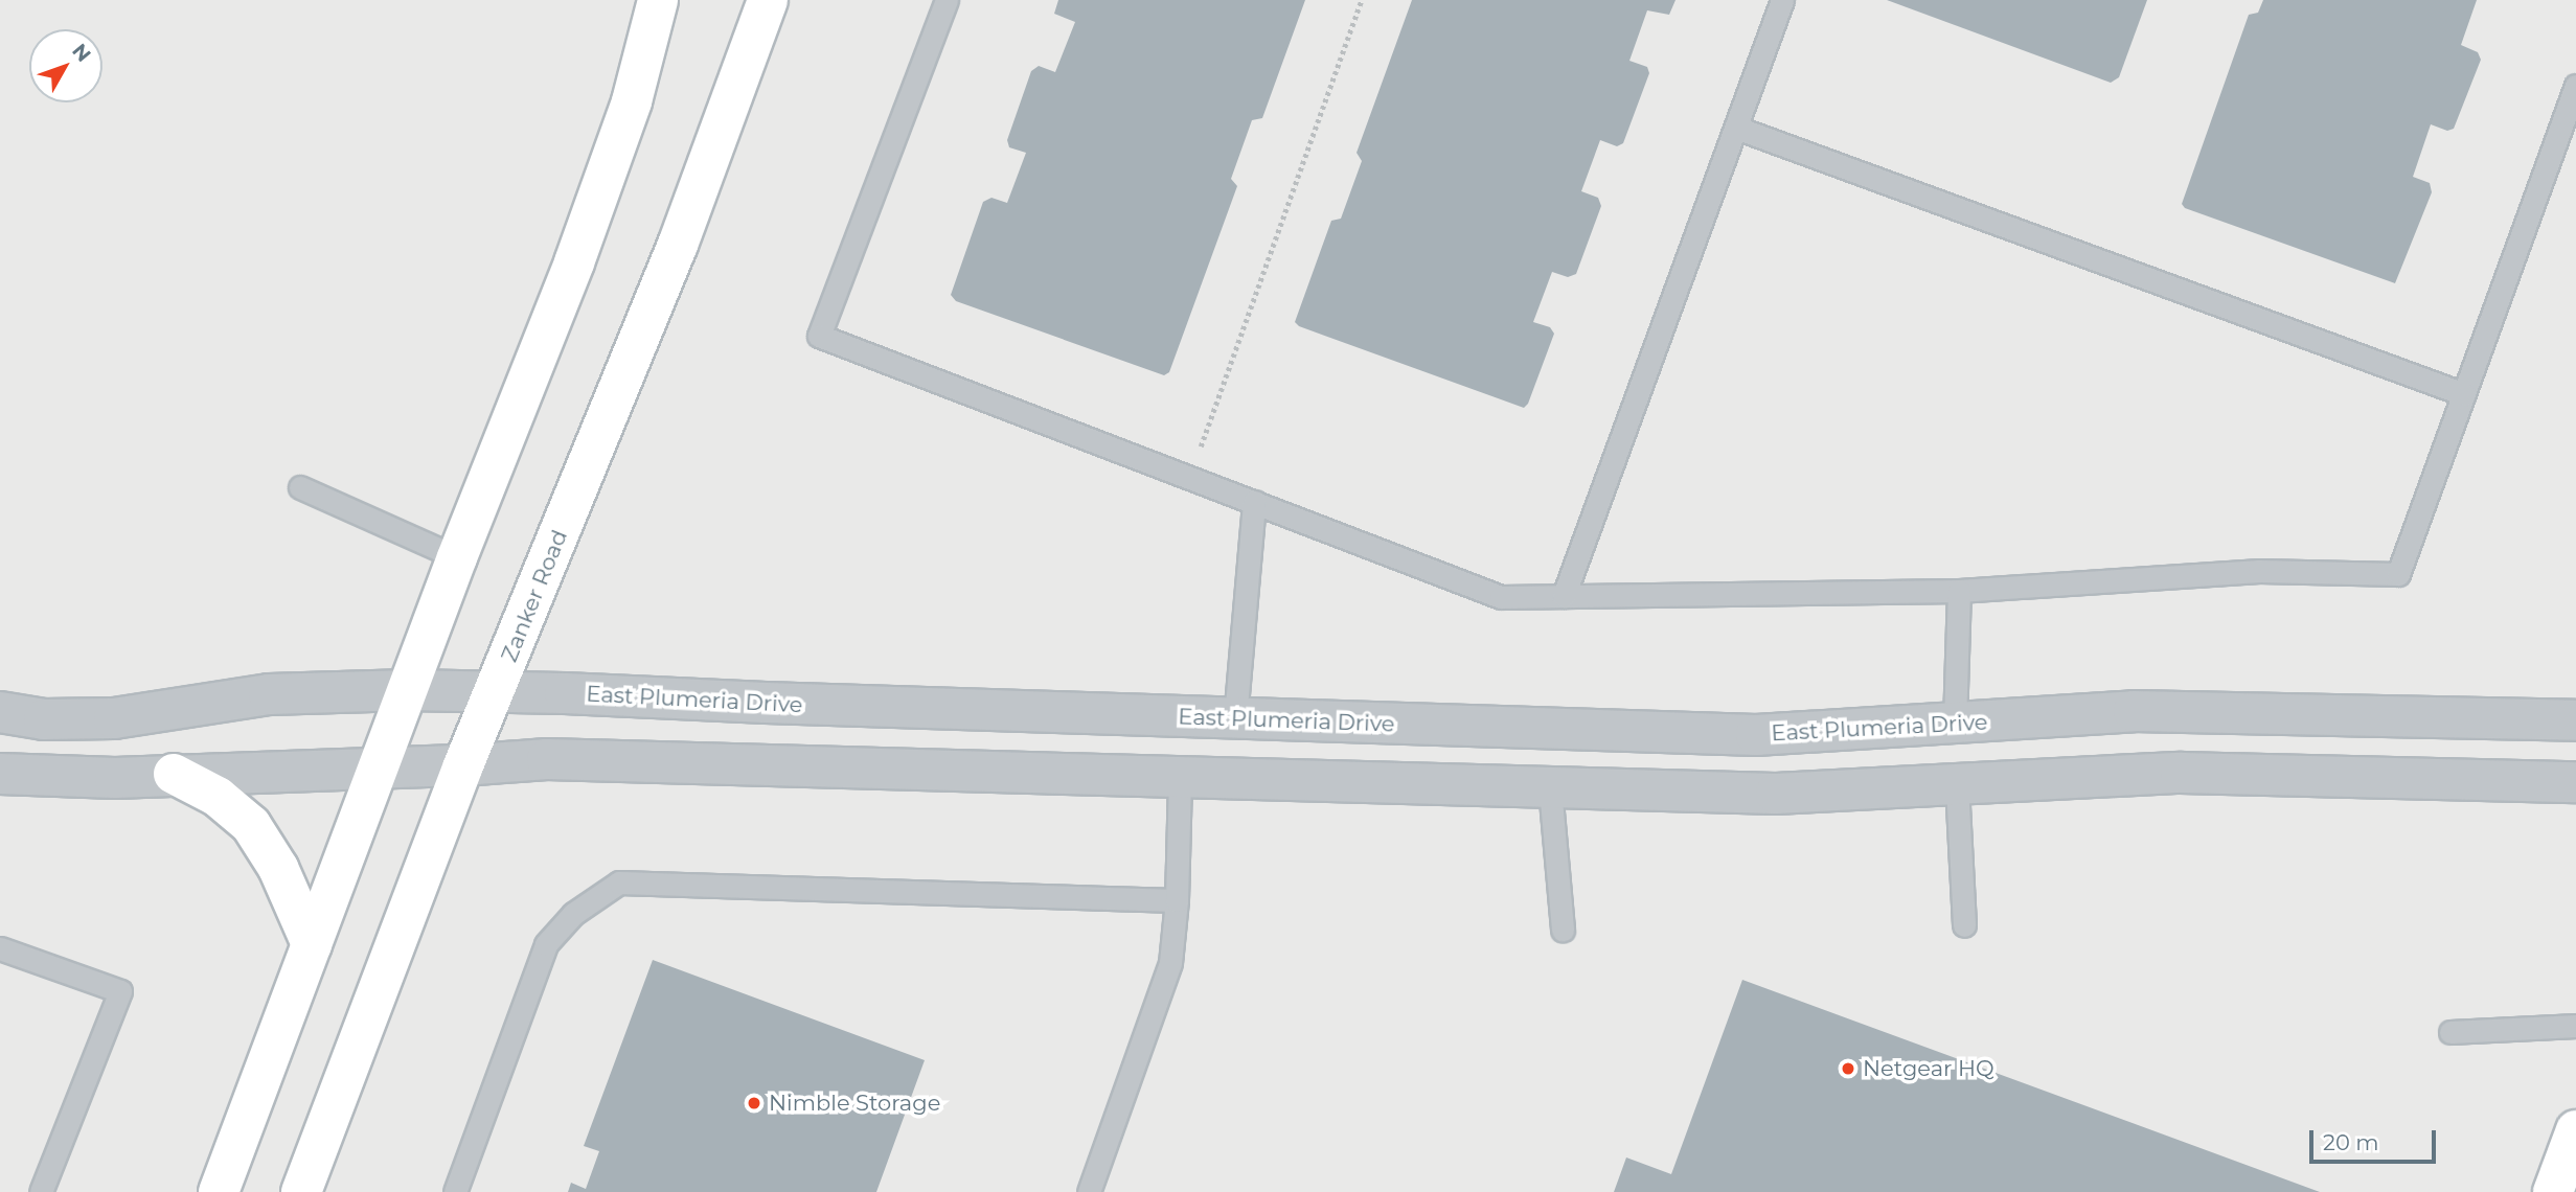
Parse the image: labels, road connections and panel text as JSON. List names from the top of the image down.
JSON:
{
  "streets": {
    "main road": ["Zanker Road"],
    "street": ["East Plumeria Drive"]
  },
  "crossings": [
    ["Zanker Road", "East Plumeria Drive"]
  ],
  "places": ["Netgear HQ", "Nimble Storage"],
  "scale_bar": "20 m",
  "north": "top right"
}
